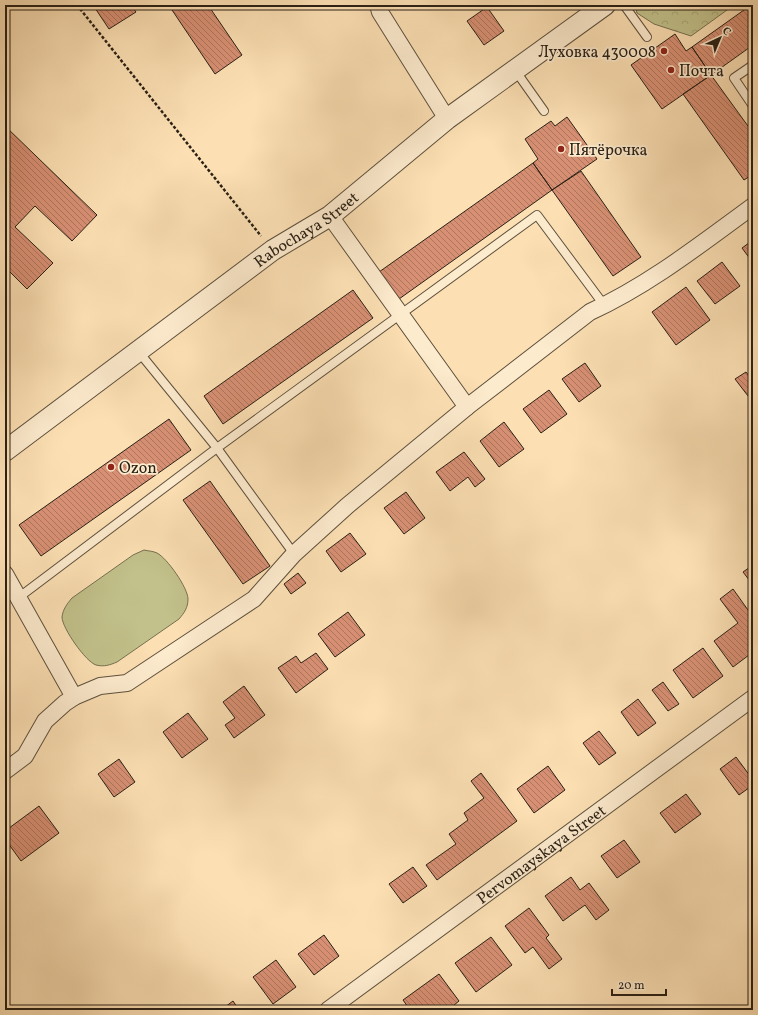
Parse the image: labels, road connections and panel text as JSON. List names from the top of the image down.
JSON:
{
  "streets": {
    "street": ["Rabochaya Street", "Pervomayskaya Street"]
  },
  "places": [
    "Луховка 430008",
    "Почта",
    "Пятёрочка",
    "Ozon"
  ],
  "scale_bar": "20 m",
  "north": "top right"
}
